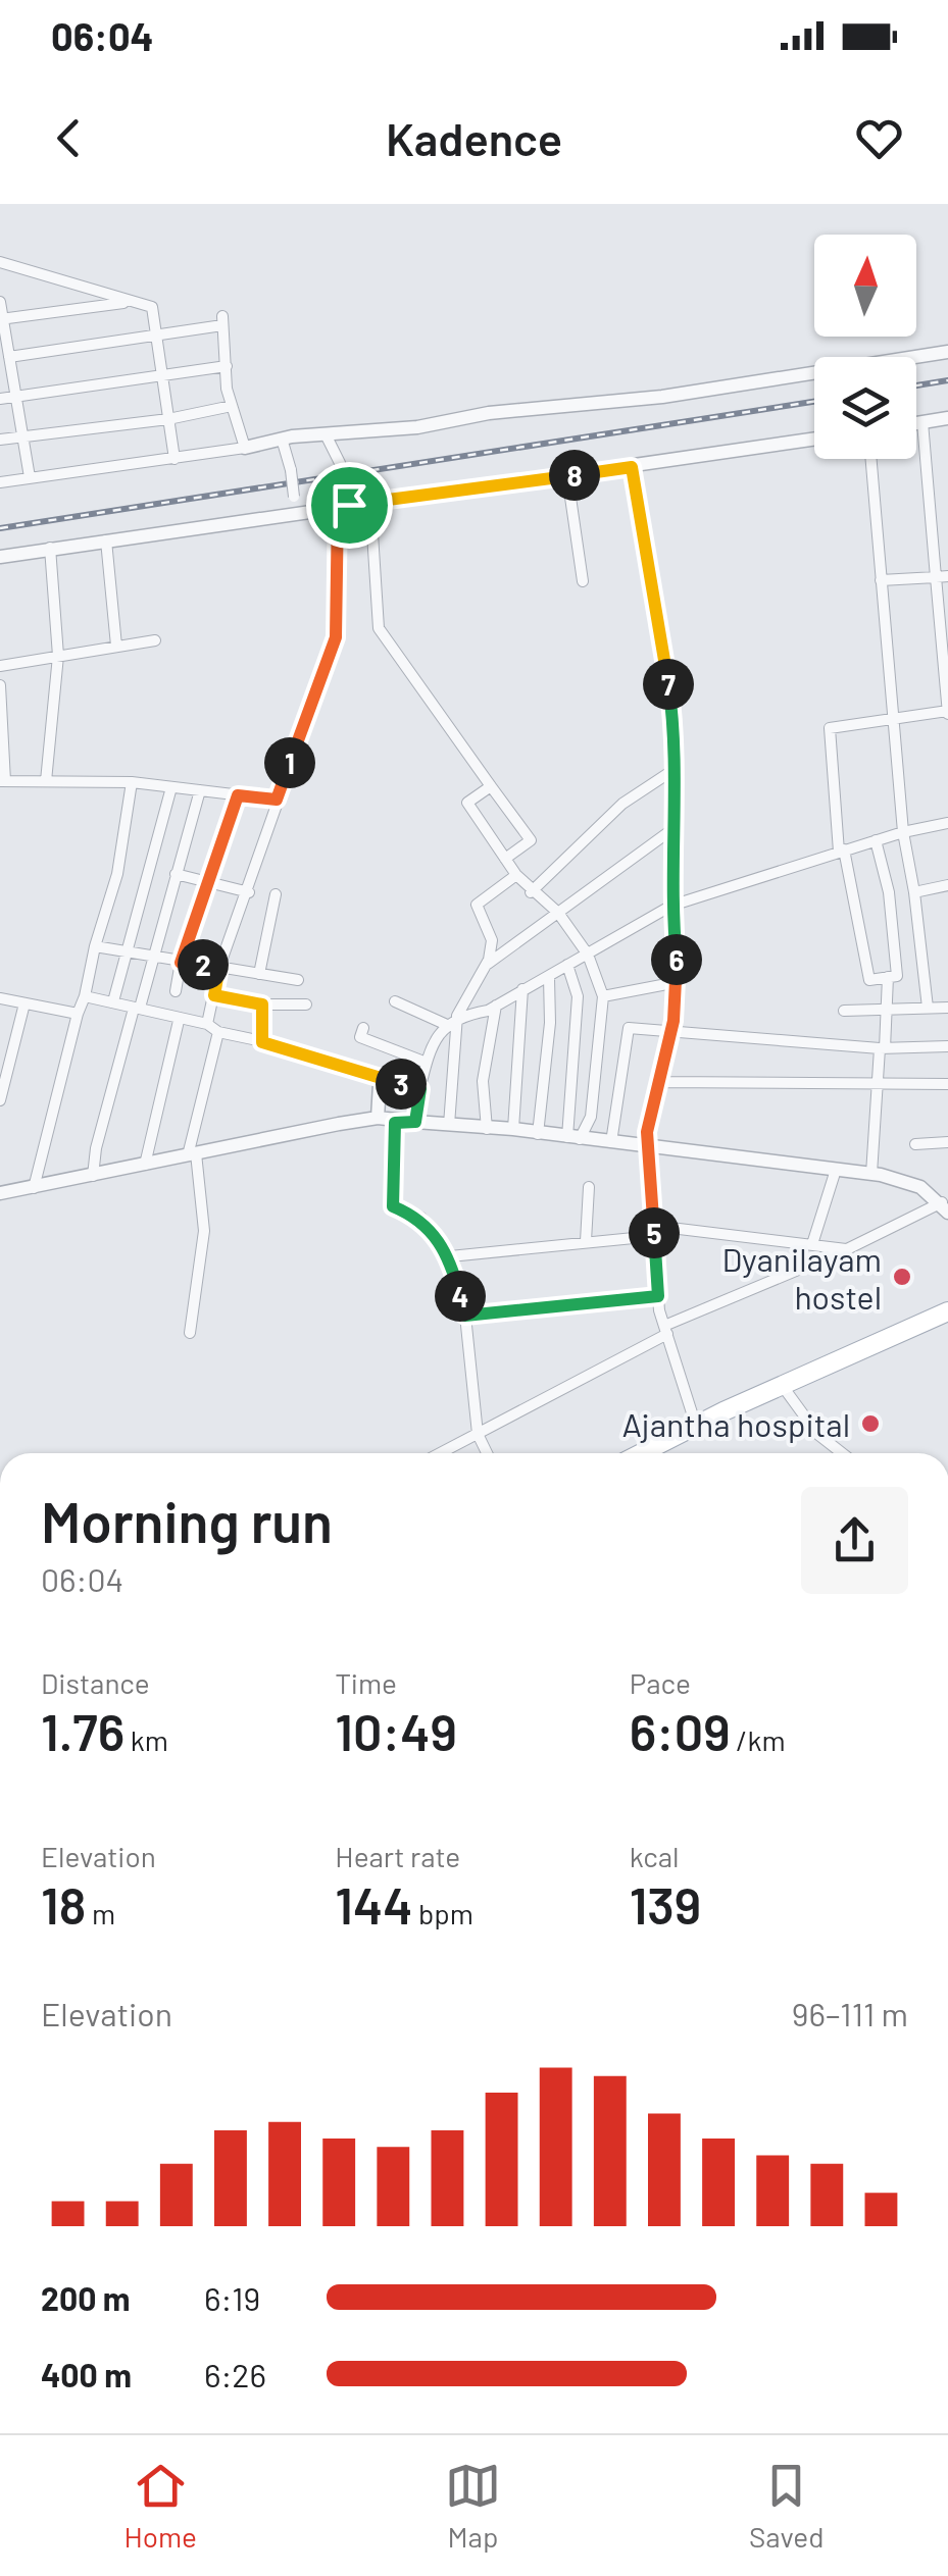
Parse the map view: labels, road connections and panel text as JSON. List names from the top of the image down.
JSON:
{
  "places": ["Dyanilayam hostel", "Ajantha hospital"],
  "north": "top",
  "page": {
    "status": "06:04",
    "header": "Kadence",
    "pins": [
      "8",
      "7",
      "1",
      "6",
      "2",
      "3",
      "5",
      "4"
    ],
    "heading": ["Morning run", "06:04"],
    "stats": [
      ["Distance", "1.76 km"],
      ["Time", "10:49"],
      ["Pace", "6:09 /km"],
      ["Elevation", "18 m"],
      ["Heart rate", "144 bpm"],
      ["kcal", "139"]
    ],
    "chart": ["Elevation", "96–111 m"],
    "list": [
      {
        "name": "200 m",
        "note": "6:19"
      },
      {
        "name": "400 m",
        "note": "6:26"
      }
    ],
    "tabs": ["Home", "Map", "Saved"]
  }
}
